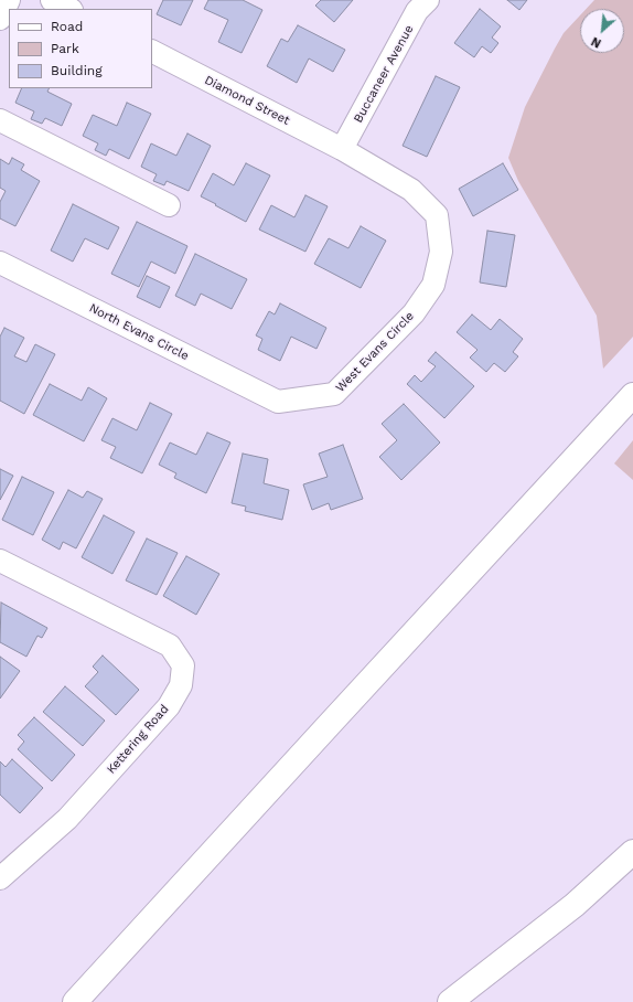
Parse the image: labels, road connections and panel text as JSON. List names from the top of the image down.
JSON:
{
  "streets": {
    "street": [
      "Buccaneer Avenue",
      "Diamond Street",
      "North Evans Circle",
      "West Evans Circle",
      "Kettering Road"
    ]
  },
  "crossings": [
    ["Buccaneer Avenue", "Diamond Street"],
    ["Buccaneer Avenue", "West Evans Circle"],
    ["Diamond Street", "West Evans Circle"],
    ["North Evans Circle", "West Evans Circle"]
  ],
  "legend": ["Road", "Park", "Building"],
  "north": "bottom left"
}
